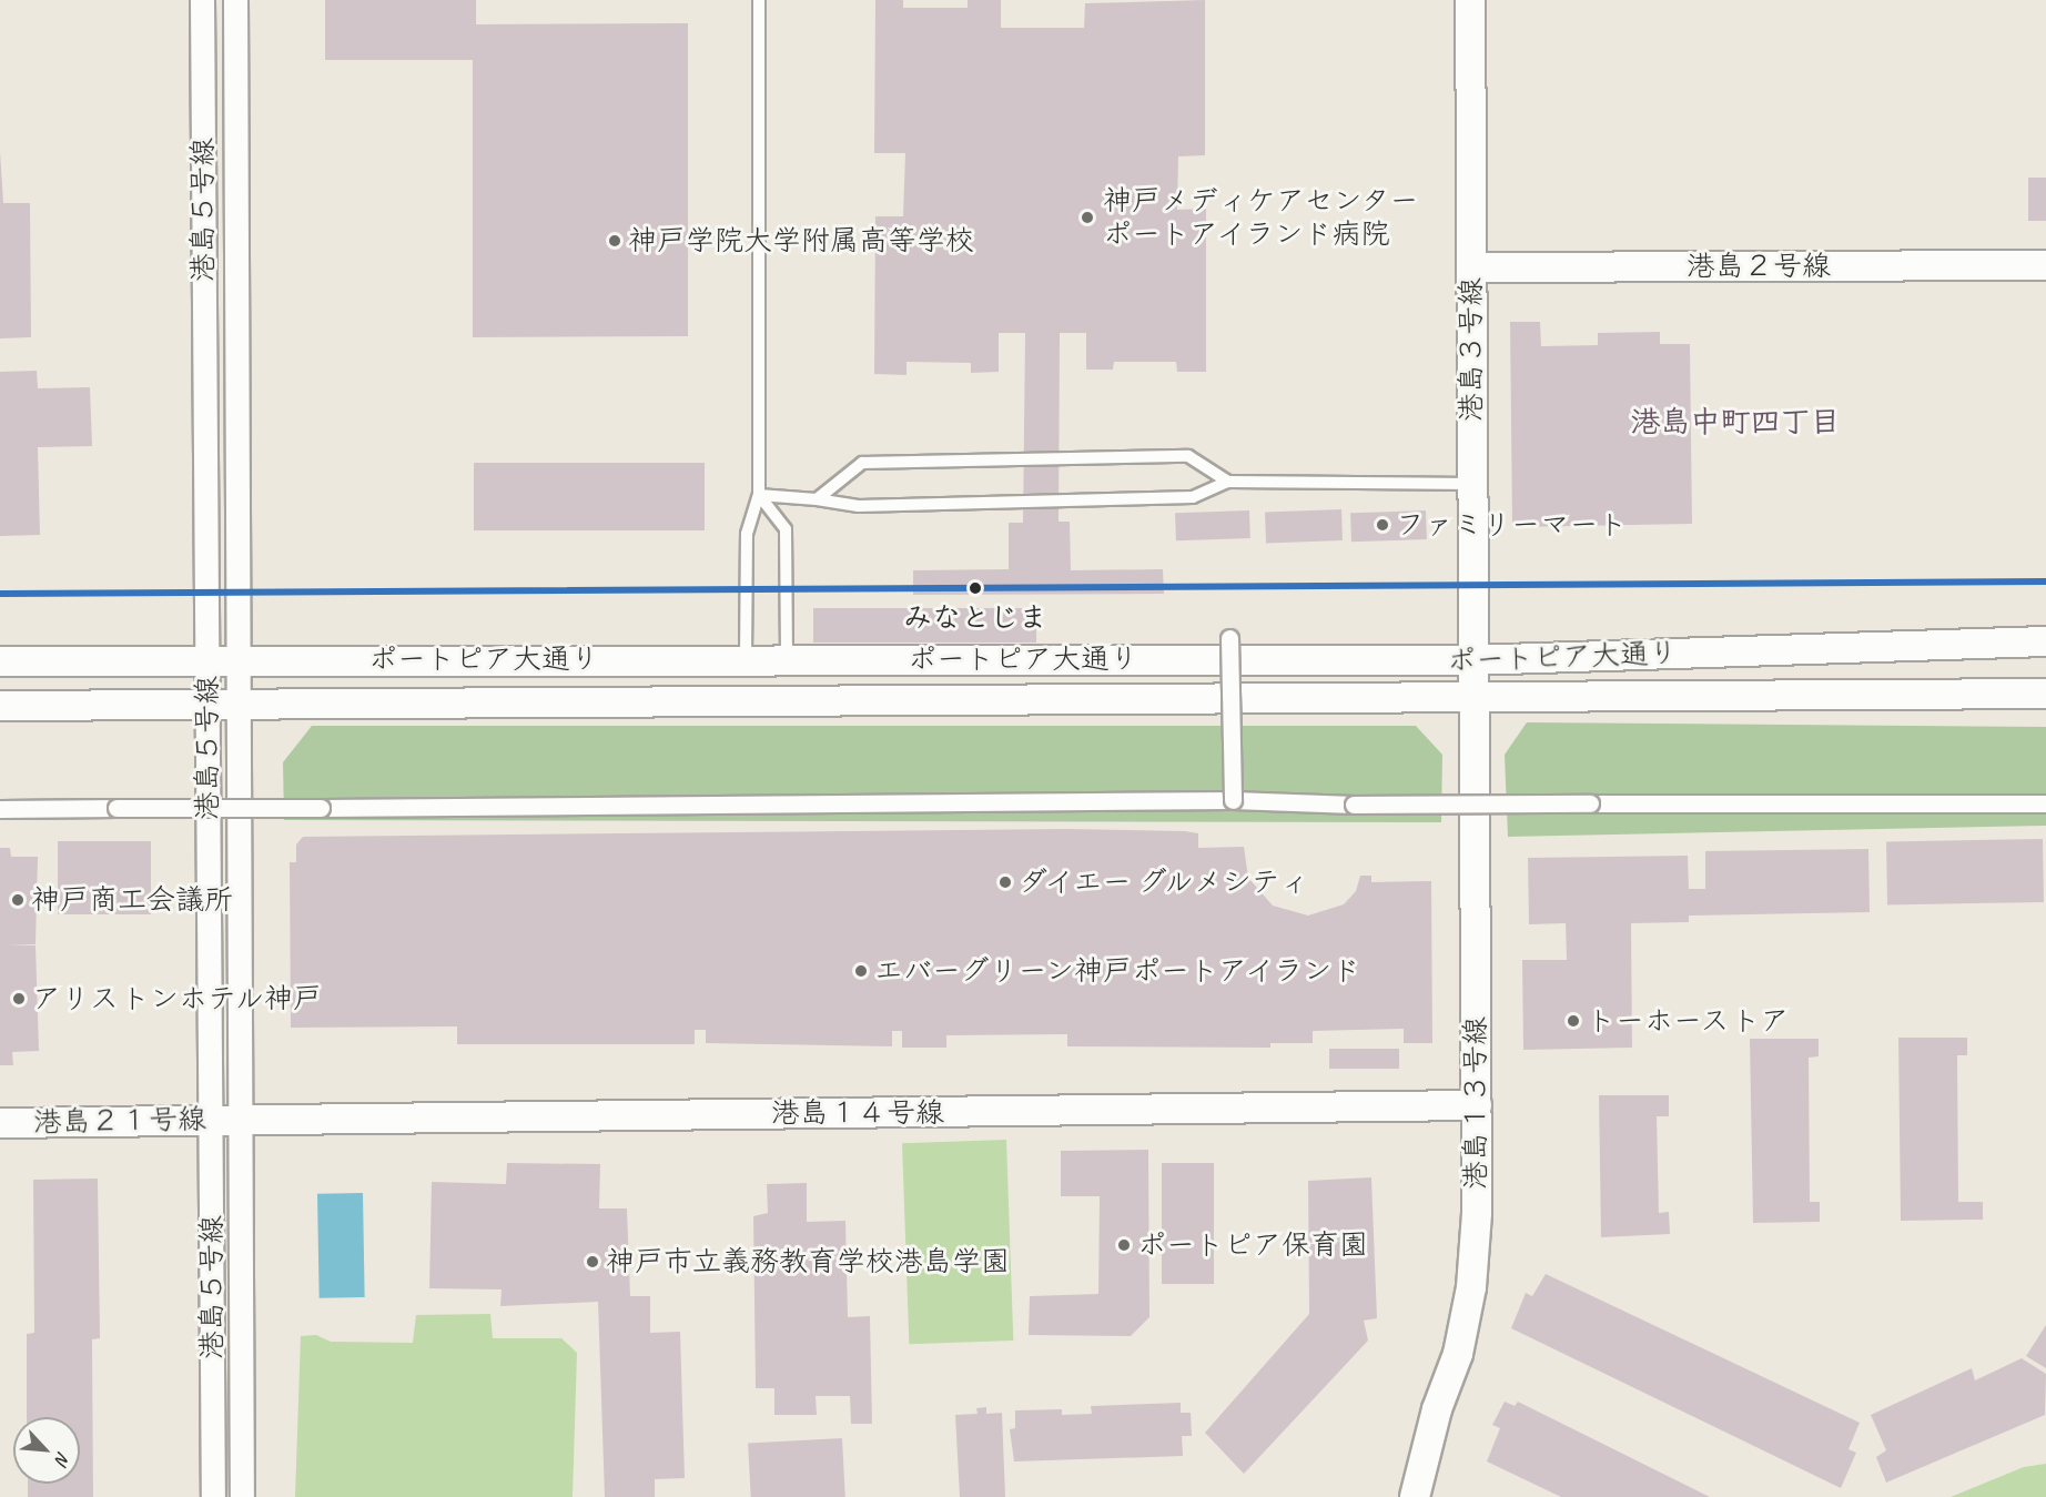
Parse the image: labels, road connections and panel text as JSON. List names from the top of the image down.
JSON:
{
  "streets": {
    "street": [
      "港島５号線",
      "港島２号線",
      "港島３号線",
      "ポートピア大通り",
      "港島１３号線",
      "港島１４号線",
      "港島２１号線"
    ]
  },
  "crossings": [
    ["港島５号線", "ポートピア大通り"],
    ["港島５号線", "港島１４号線"],
    ["港島５号線", "港島２１号線"],
    ["港島２号線", "港島３号線"],
    ["港島３号線", "ポートピア大通り"],
    ["港島３号線", "港島１３号線"],
    ["ポートピア大通り", "港島１３号線"],
    ["港島１３号線", "港島１４号線"],
    ["港島１４号線", "港島２１号線"]
  ],
  "districts": ["港島中町四丁目"],
  "places": [
    "神戸メディケアセンター ポートアイランド病院",
    "神戸学院大学附属高等学校",
    "ファミリーマート",
    "みなとじま",
    "ダイエー グルメシティ",
    "神戸商工会議所",
    "エバーグリーン神戸ポートアイランド",
    "アリストンホテル神戸",
    "トーホーストア",
    "ポートピア保育園",
    "神戸市立義務教育学校港島学園"
  ],
  "north": "bottom right"
}
